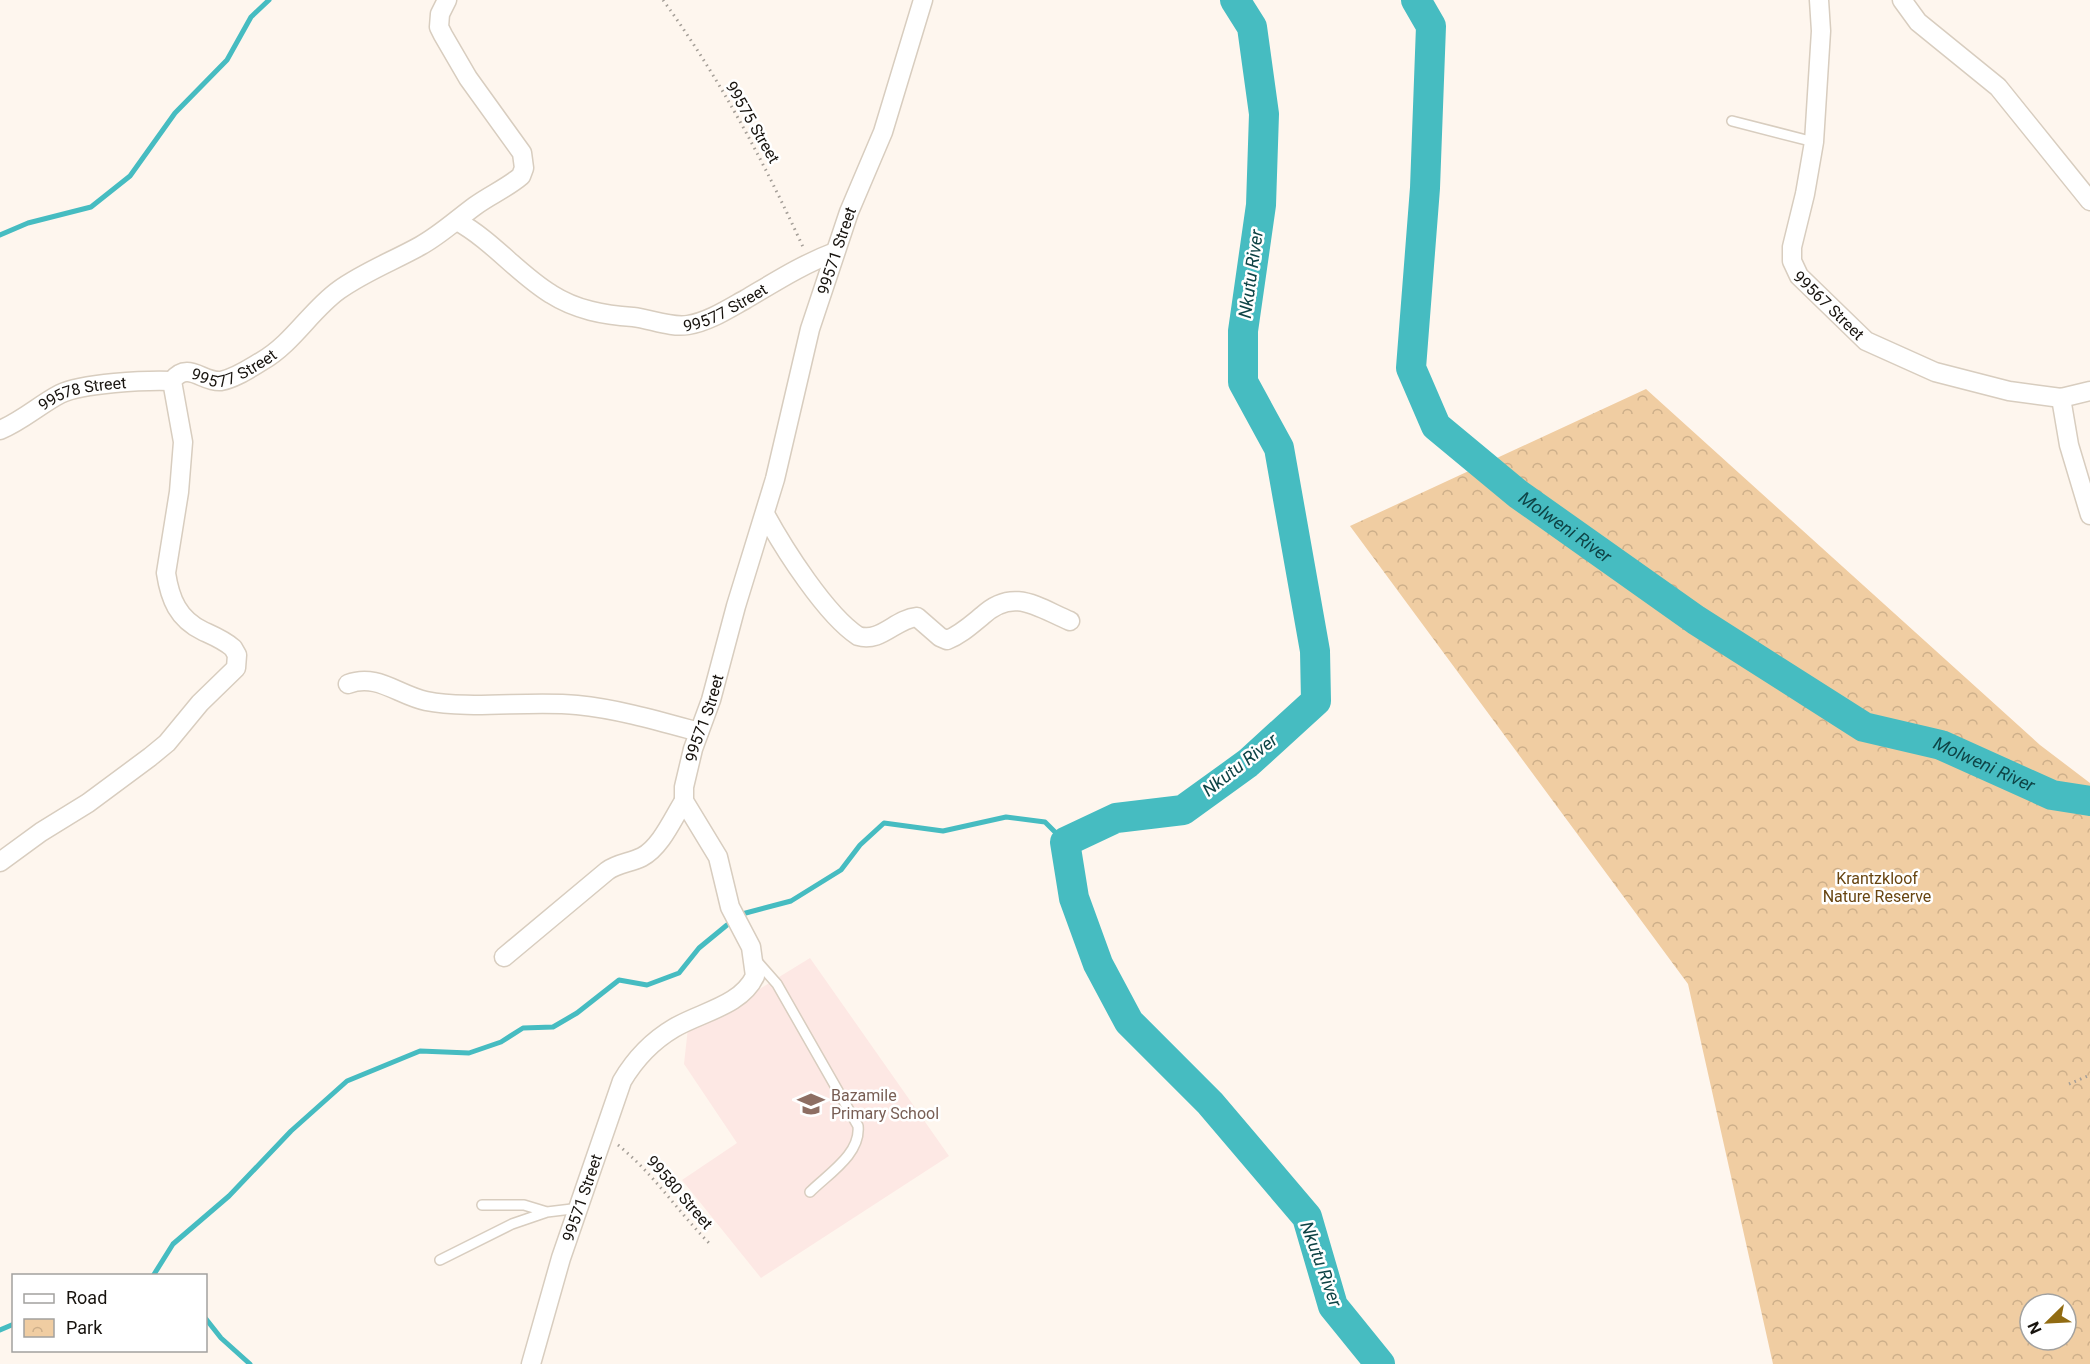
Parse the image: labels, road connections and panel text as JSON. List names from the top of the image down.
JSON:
{
  "streets": {
    "street": [
      "99571 Street",
      "99567 Street",
      "99577 Street",
      "99578 Street"
    ],
    "path": ["99575 Street", "99580 Street"]
  },
  "crossings": [
    ["99575 Street", "99577 Street"],
    ["99571 Street", "99577 Street"],
    ["99571 Street", "99580 Street"],
    ["99577 Street", "99578 Street"]
  ],
  "water": ["Nkutu River", "Molweni River"],
  "parks": ["Krantzkloof Nature Reserve"],
  "places": {
    "school or university": ["Bazamile Primary School"]
  },
  "legend": ["Road", "Park"],
  "north": "bottom left"
}
